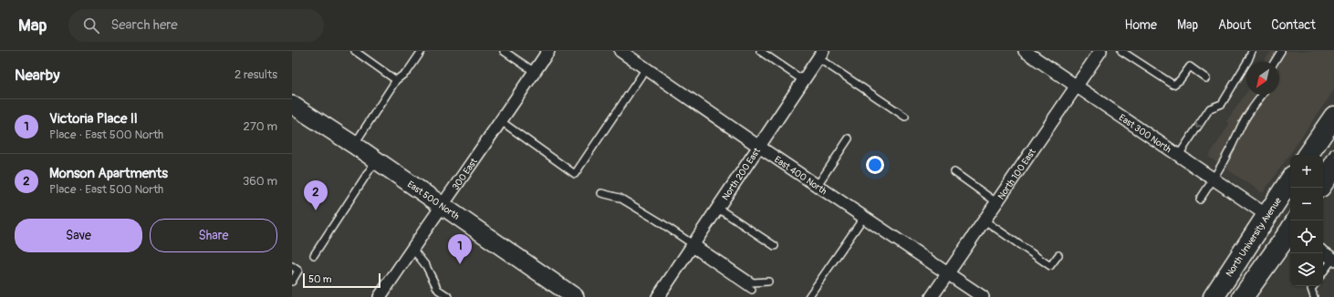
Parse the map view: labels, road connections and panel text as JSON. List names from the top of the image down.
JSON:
{
  "streets": {
    "highway": ["North University Avenue"],
    "street": [
      "East 300 North",
      "300 East",
      "North 200 East",
      "North 100 East",
      "East 400 North",
      "East 500 North"
    ]
  },
  "crossings": [
    ["East 300 North", "North 100 East"],
    ["East 300 North", "North University Avenue"],
    ["300 East", "East 500 North"],
    ["North 200 East", "East 400 North"],
    ["North 100 East", "East 400 North"]
  ],
  "scale_bar": "50 m",
  "north": "bottom left",
  "page": {
    "header": "Map",
    "search": "Search here",
    "nav": [
      "Home",
      "Map",
      "About",
      "Contact"
    ],
    "heading": ["Nearby", "2 results"],
    "list": [
      {
        "mark": "1",
        "name": "Victoria Place Il",
        "note": "Place · East 500 North",
        "value": "270 m"
      },
      {
        "mark": "2",
        "name": "Monson Apartments",
        "note": "Place · East 500 North",
        "value": "360 m"
      }
    ],
    "map_buttons": ["+", "−"],
    "pins": ["2", "1"],
    "buttons": ["Save", "Share"],
    "scale": "50 m"
  }
}
